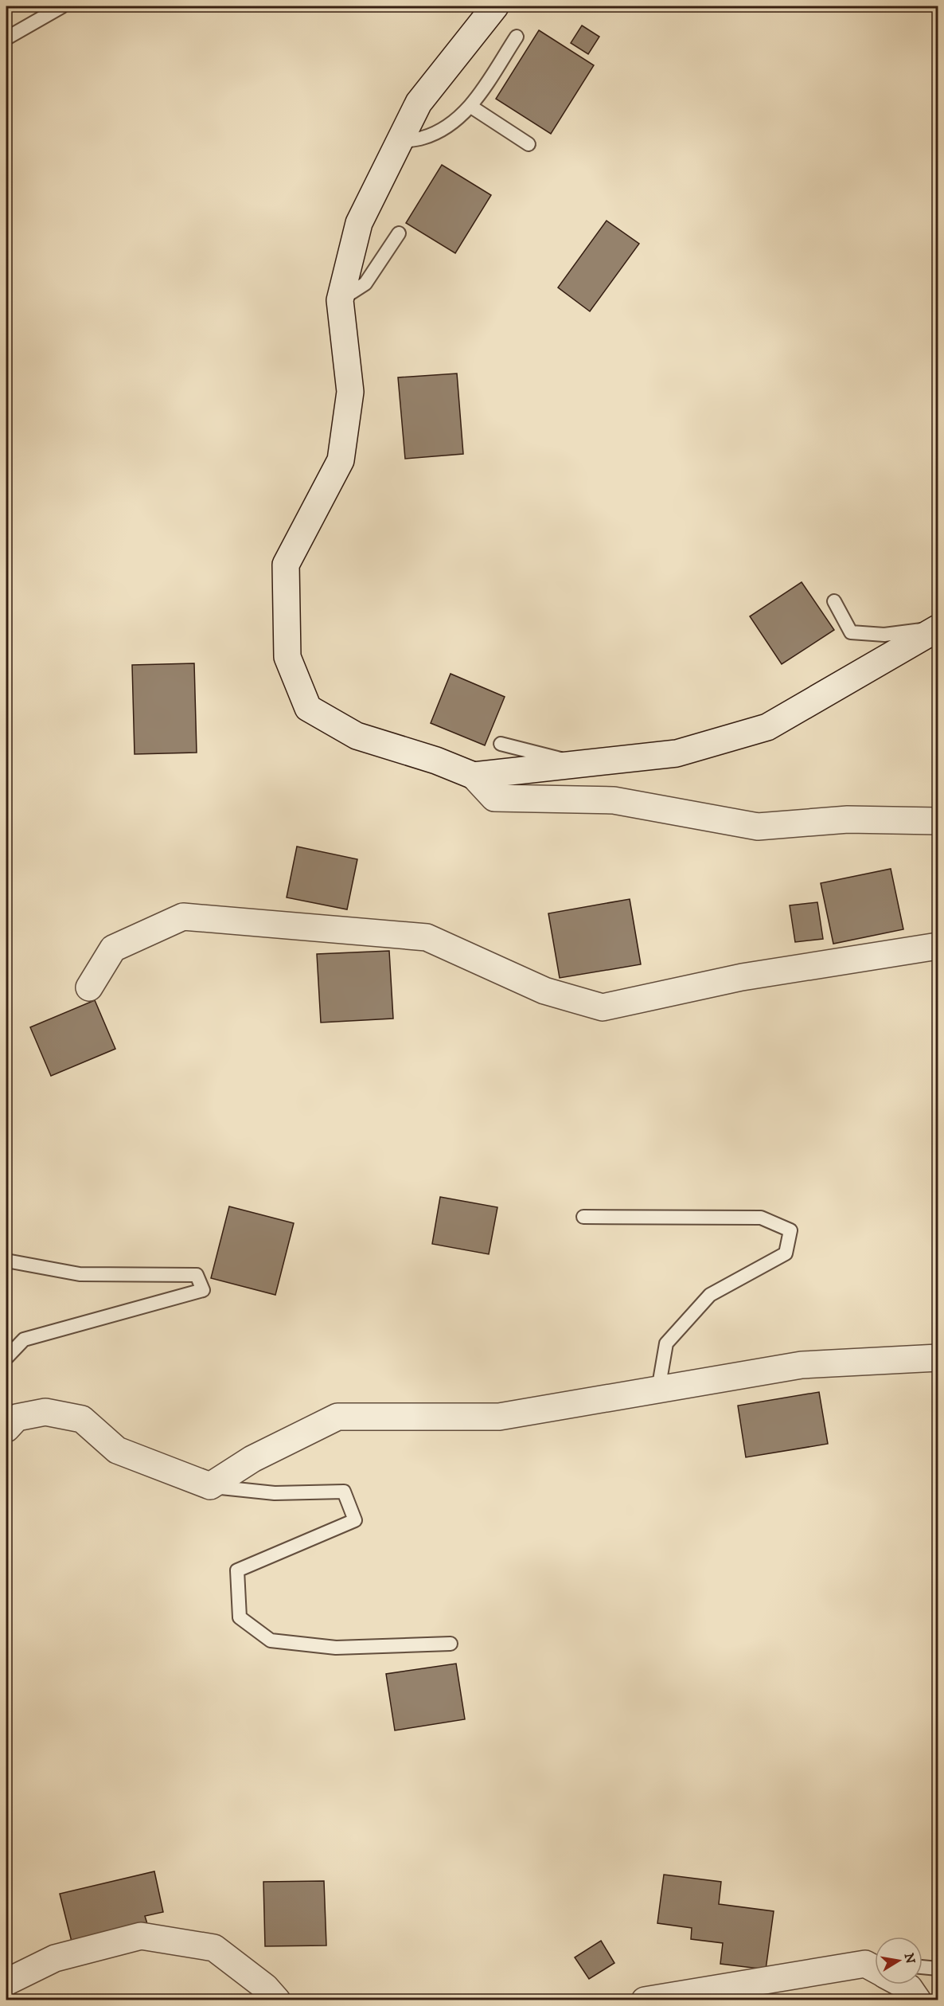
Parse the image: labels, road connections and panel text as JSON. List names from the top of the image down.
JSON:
{
  "north": "right"
}
